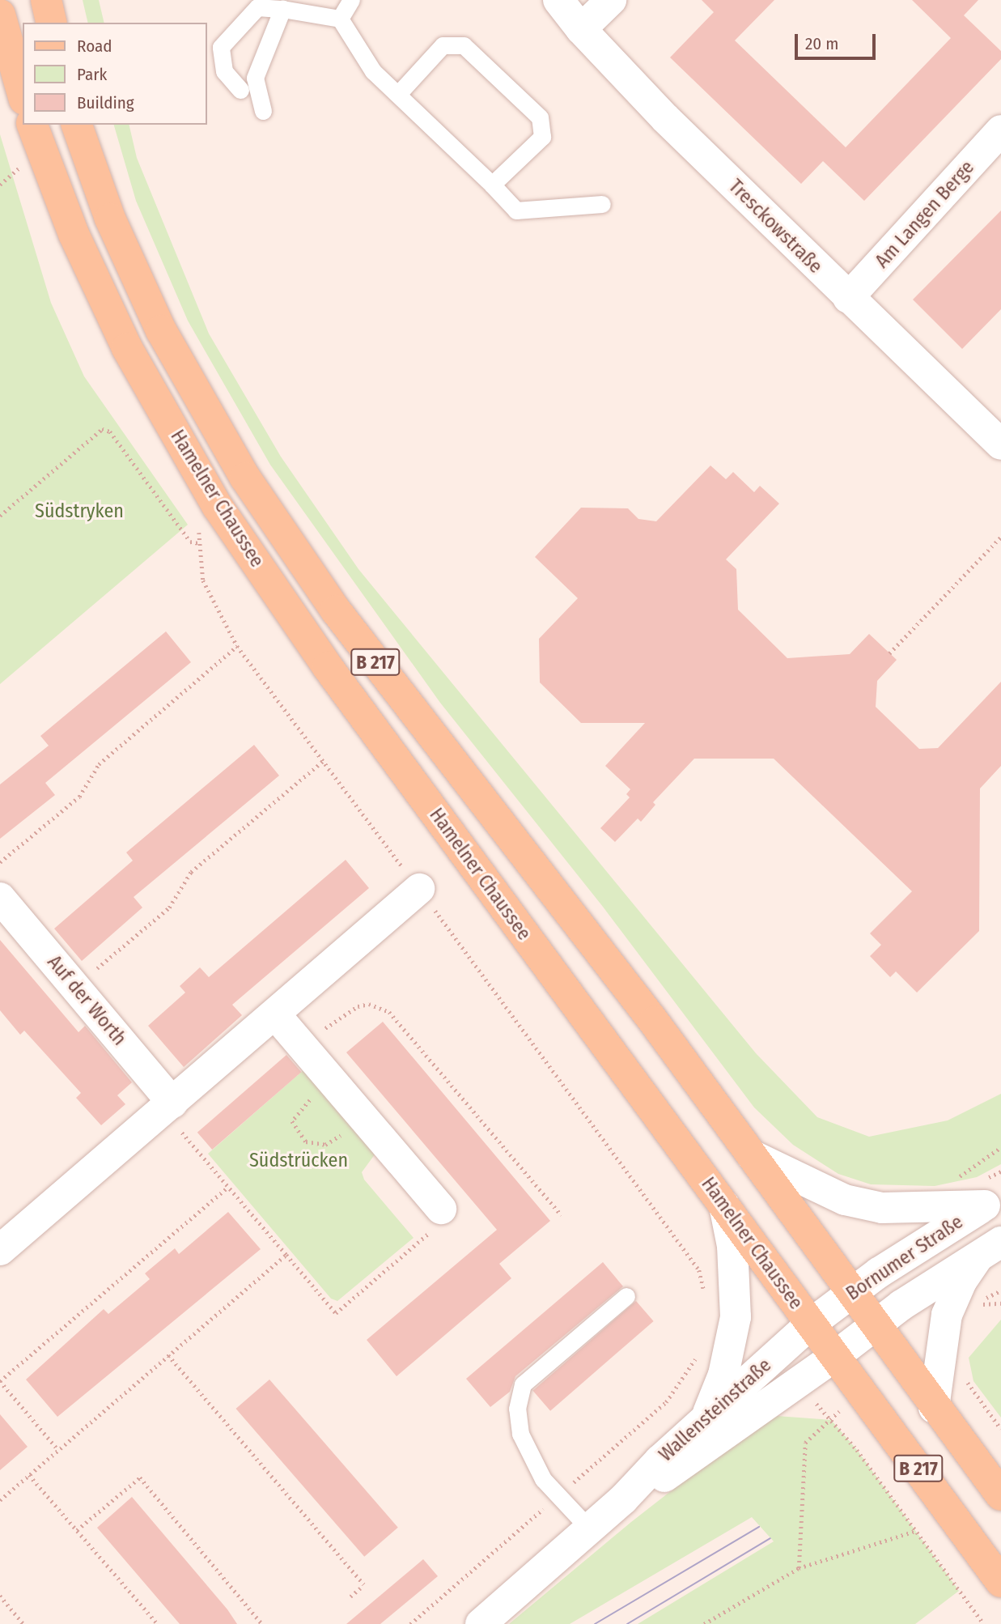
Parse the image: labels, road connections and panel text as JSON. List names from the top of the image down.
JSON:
{
  "streets": {
    "main road": ["Hamelner Chaussee", "B 217"],
    "street": [
      "Am Langen Berge",
      "Tresckowstraße",
      "Auf der Worth",
      "Bornumer Straße",
      "Wallensteinstraße"
    ]
  },
  "crossings": [
    ["Am Langen Berge", "Tresckowstraße"],
    ["Hamelner Chaussee", "Bornumer Straße"],
    ["Hamelner Chaussee", "Wallensteinstraße"],
    ["Bornumer Straße", "Wallensteinstraße"]
  ],
  "parks": ["Südstryken", "Südstrücken"],
  "legend": ["Road", "Park", "Building"],
  "scale_bar": "20 m"
}
